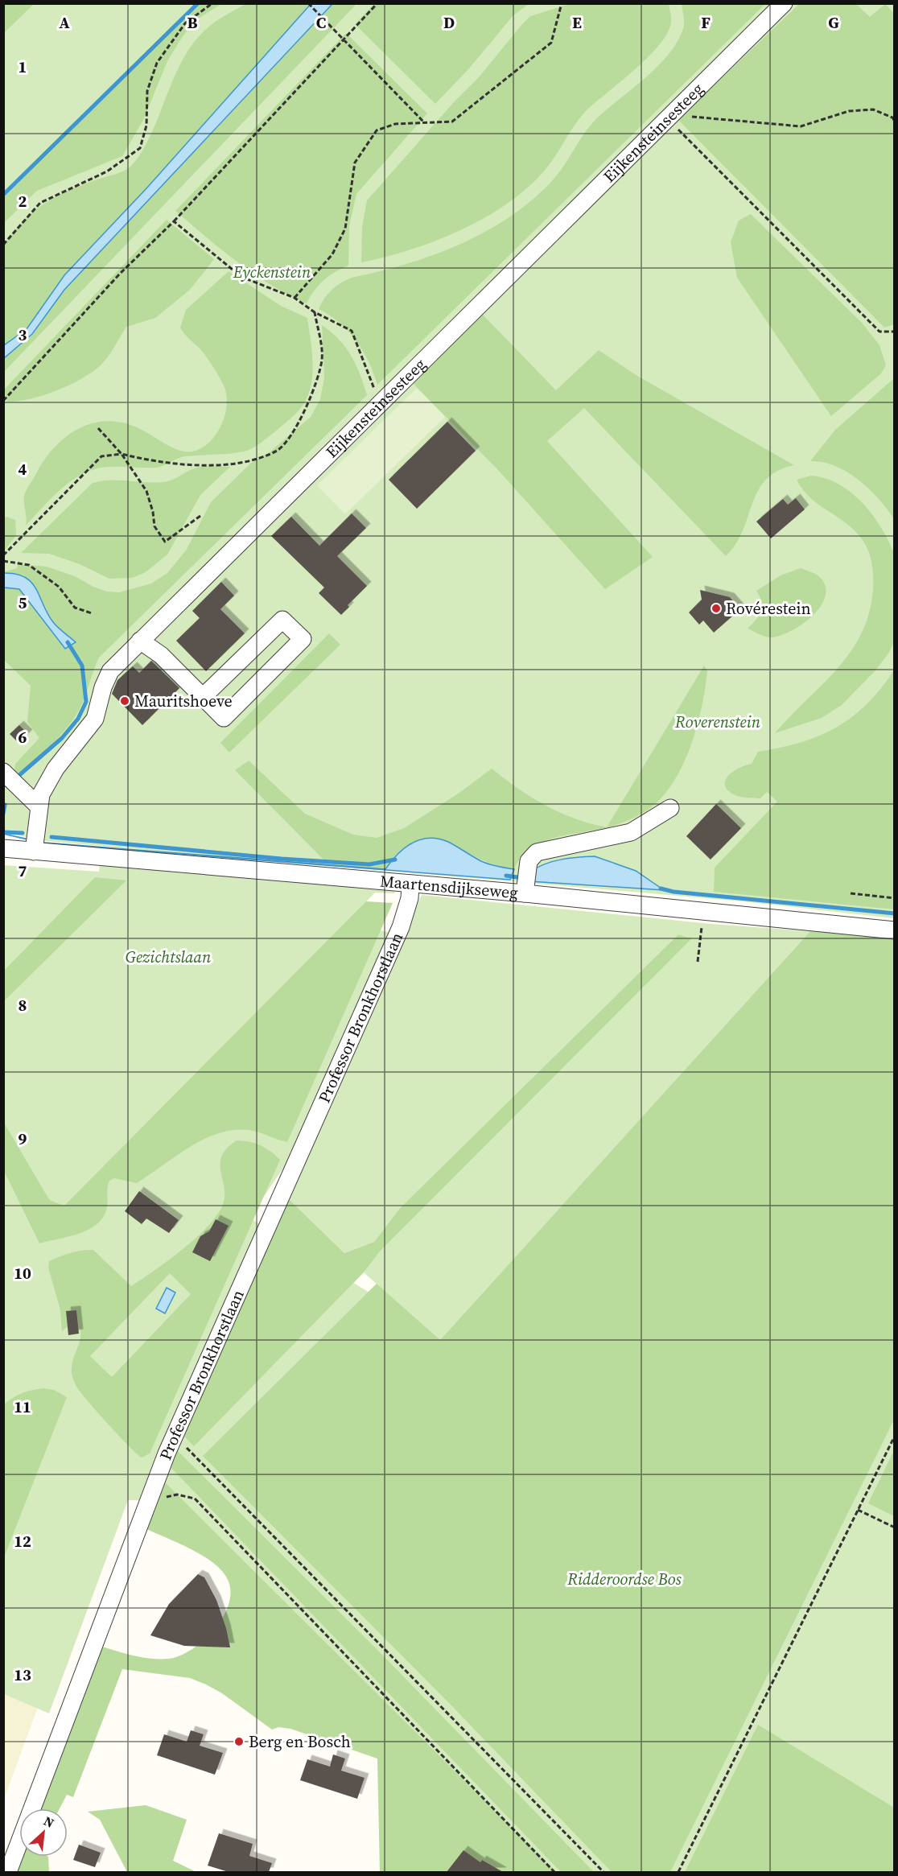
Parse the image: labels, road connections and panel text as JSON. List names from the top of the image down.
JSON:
{
  "streets": {
    "street": ["Eijkensteinsesteeg", "Maartensdijkseweg", "Professor Bronkhorstlaan"]
  },
  "crossings": [
    ["Eijkensteinsesteeg", "Maartensdijkseweg"],
    ["Maartensdijkseweg", "Professor Bronkhorstlaan"]
  ],
  "parks": [
    "Eyckenstein",
    "Roverenstein",
    "Gezichtslaan",
    "Ridderoordse Bos"
  ],
  "places": ["Rovérestein", "Mauritshoeve", "Berg en Bosch"],
  "north": "top right",
  "grid": {
    "columns": [
      "A",
      "B",
      "C",
      "D",
      "E",
      "F",
      "G"
    ],
    "rows": [
      "1",
      "2",
      "3",
      "4",
      "5",
      "6",
      "7",
      "8",
      "9",
      "10",
      "11",
      "12",
      "13"
    ]
  }
}
